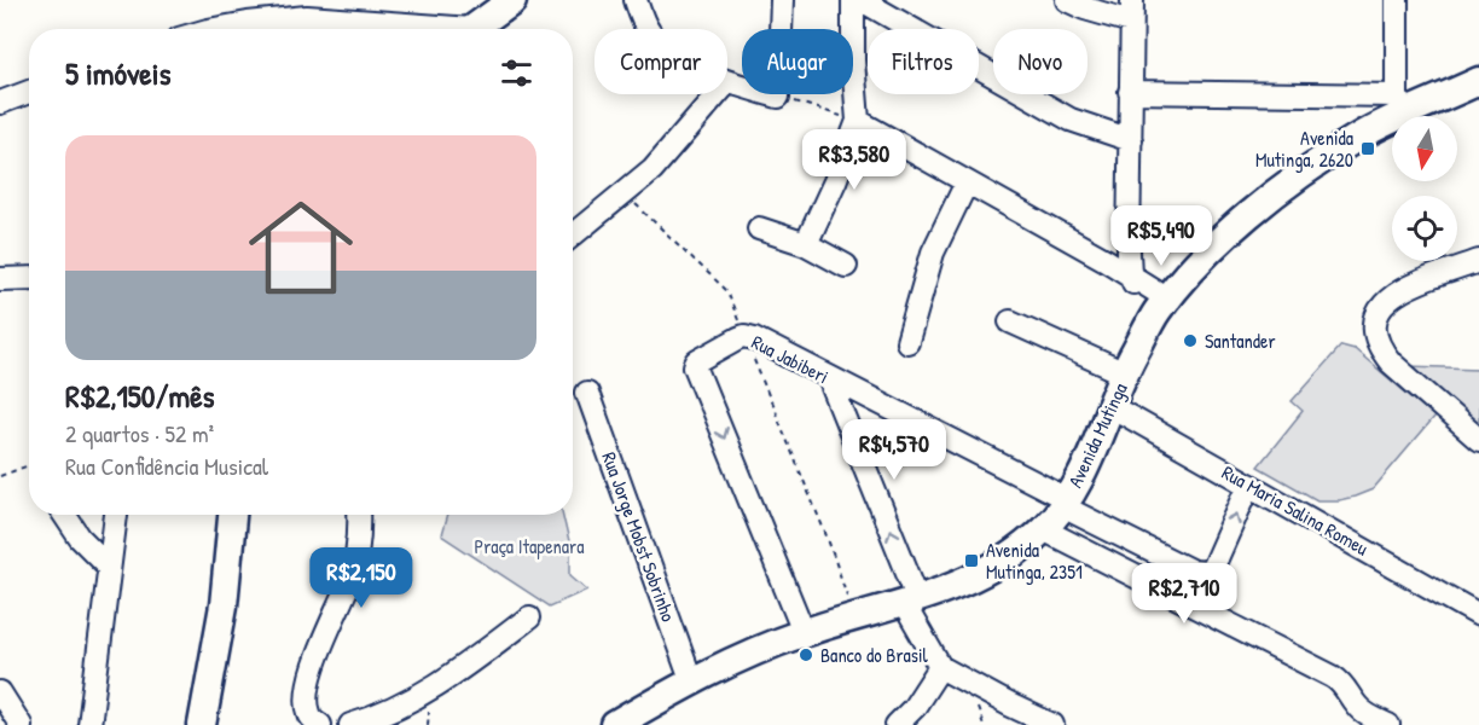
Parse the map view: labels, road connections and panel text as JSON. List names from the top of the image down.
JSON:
{
  "streets": {
    "main road": ["Avenida Mutinga"],
    "street": ["Rua Jabiberi", "Rua Maria Salina Romeu", "Rua Jorge Mobst Sobrinho"]
  },
  "crossings": [
    ["Rua Jabiberi", "Avenida Mutinga"],
    ["Rua Jabiberi", "Rua Maria Salina Romeu"],
    ["Avenida Mutinga", "Rua Maria Salina Romeu"],
    ["Avenida Mutinga", "Rua Jorge Mobst Sobrinho"]
  ],
  "parks": ["Praça Itapenara"],
  "places": {
    "transit": ["Avenida Mutinga, 2620", "Avenida Mutinga, 2351"],
    "other": ["Santander", "Banco do Brasil"]
  },
  "north": "bottom",
  "page": {
    "chip": [
      "Comprar",
      "Alugar",
      "Filtros",
      "Novo"
    ],
    "heading": "5 imóveis",
    "list": [
      {
        "name": "R$2,150/mês",
        "note": "2 quartos · 52 m² · Rua Confidência Musical"
      }
    ],
    "price": [
      "R$3,580",
      "R$5,490",
      "R$4,570",
      "R$2,150",
      "R$2,710"
    ]
  }
}
